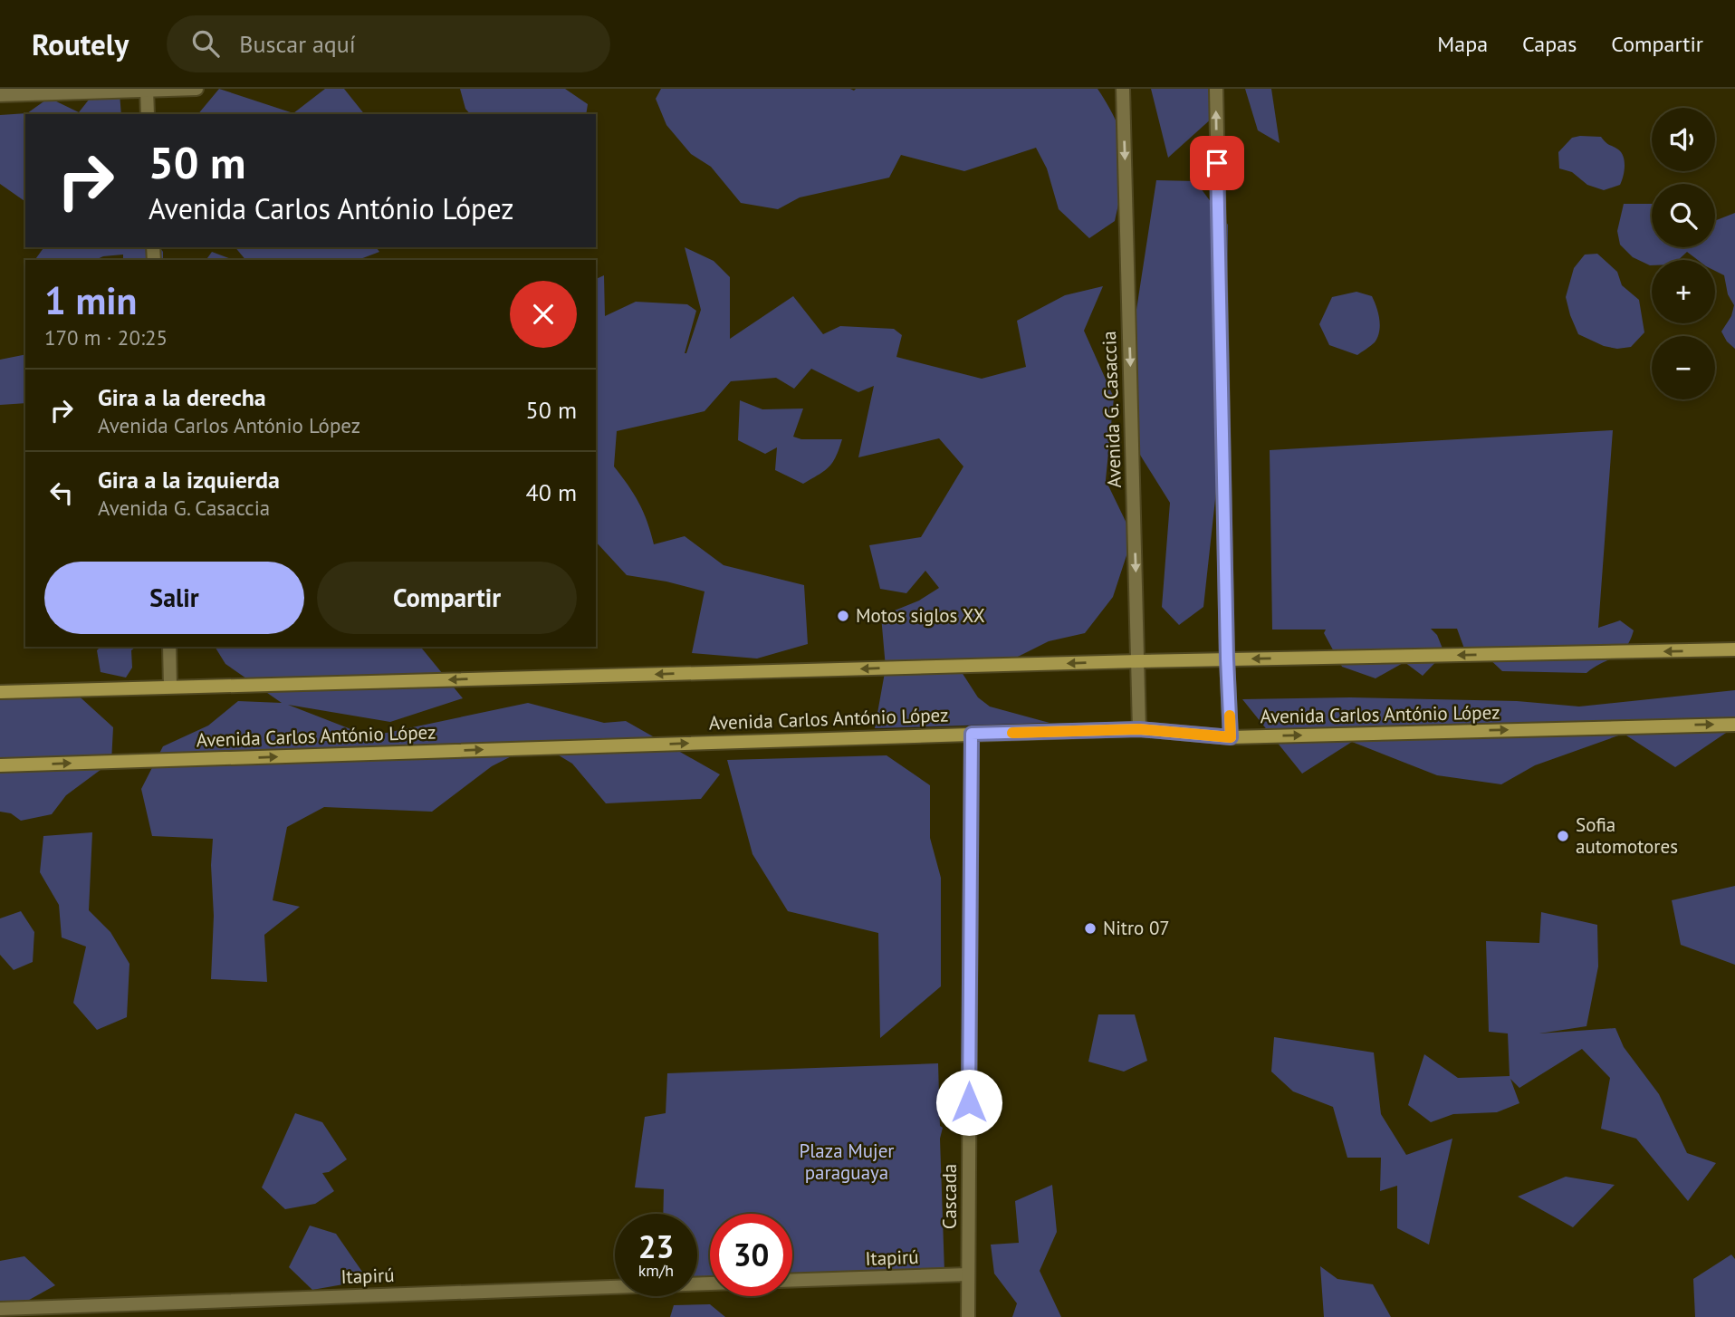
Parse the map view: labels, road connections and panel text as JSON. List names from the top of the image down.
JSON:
{
  "streets": {
    "main road": ["Avenida Carlos António López"],
    "street": ["Avenida G. Casaccia", "Cascada", "Itapirú"]
  },
  "crossings": [
    ["Avenida G. Casaccia", "Avenida Carlos António López"],
    ["Avenida Carlos António López", "Cascada"],
    ["Cascada", "Itapirú"]
  ],
  "parks": ["Plaza Mujer paraguaya"],
  "places": ["Motos siglos XX", "Sofia automotores", "Nitro 07"],
  "page": {
    "header": "Routely",
    "search": "Buscar aquí",
    "nav": ["Mapa", "Capas", "Compartir"],
    "map_buttons": ["+", "−"],
    "turn": ["50 m", "Avenida Carlos António López"],
    "heading": ["1 min", "170 m · 20:25"],
    "list": [
      {
        "name": "Gira a la derecha",
        "note": "Avenida Carlos António López",
        "value": "50 m"
      },
      {
        "name": "Gira a la izquierda",
        "note": "Avenida G. Casaccia",
        "value": "40 m"
      }
    ],
    "buttons": ["Salir", "Compartir"],
    "speed": "23 km/h",
    "limit": "30"
  }
}
